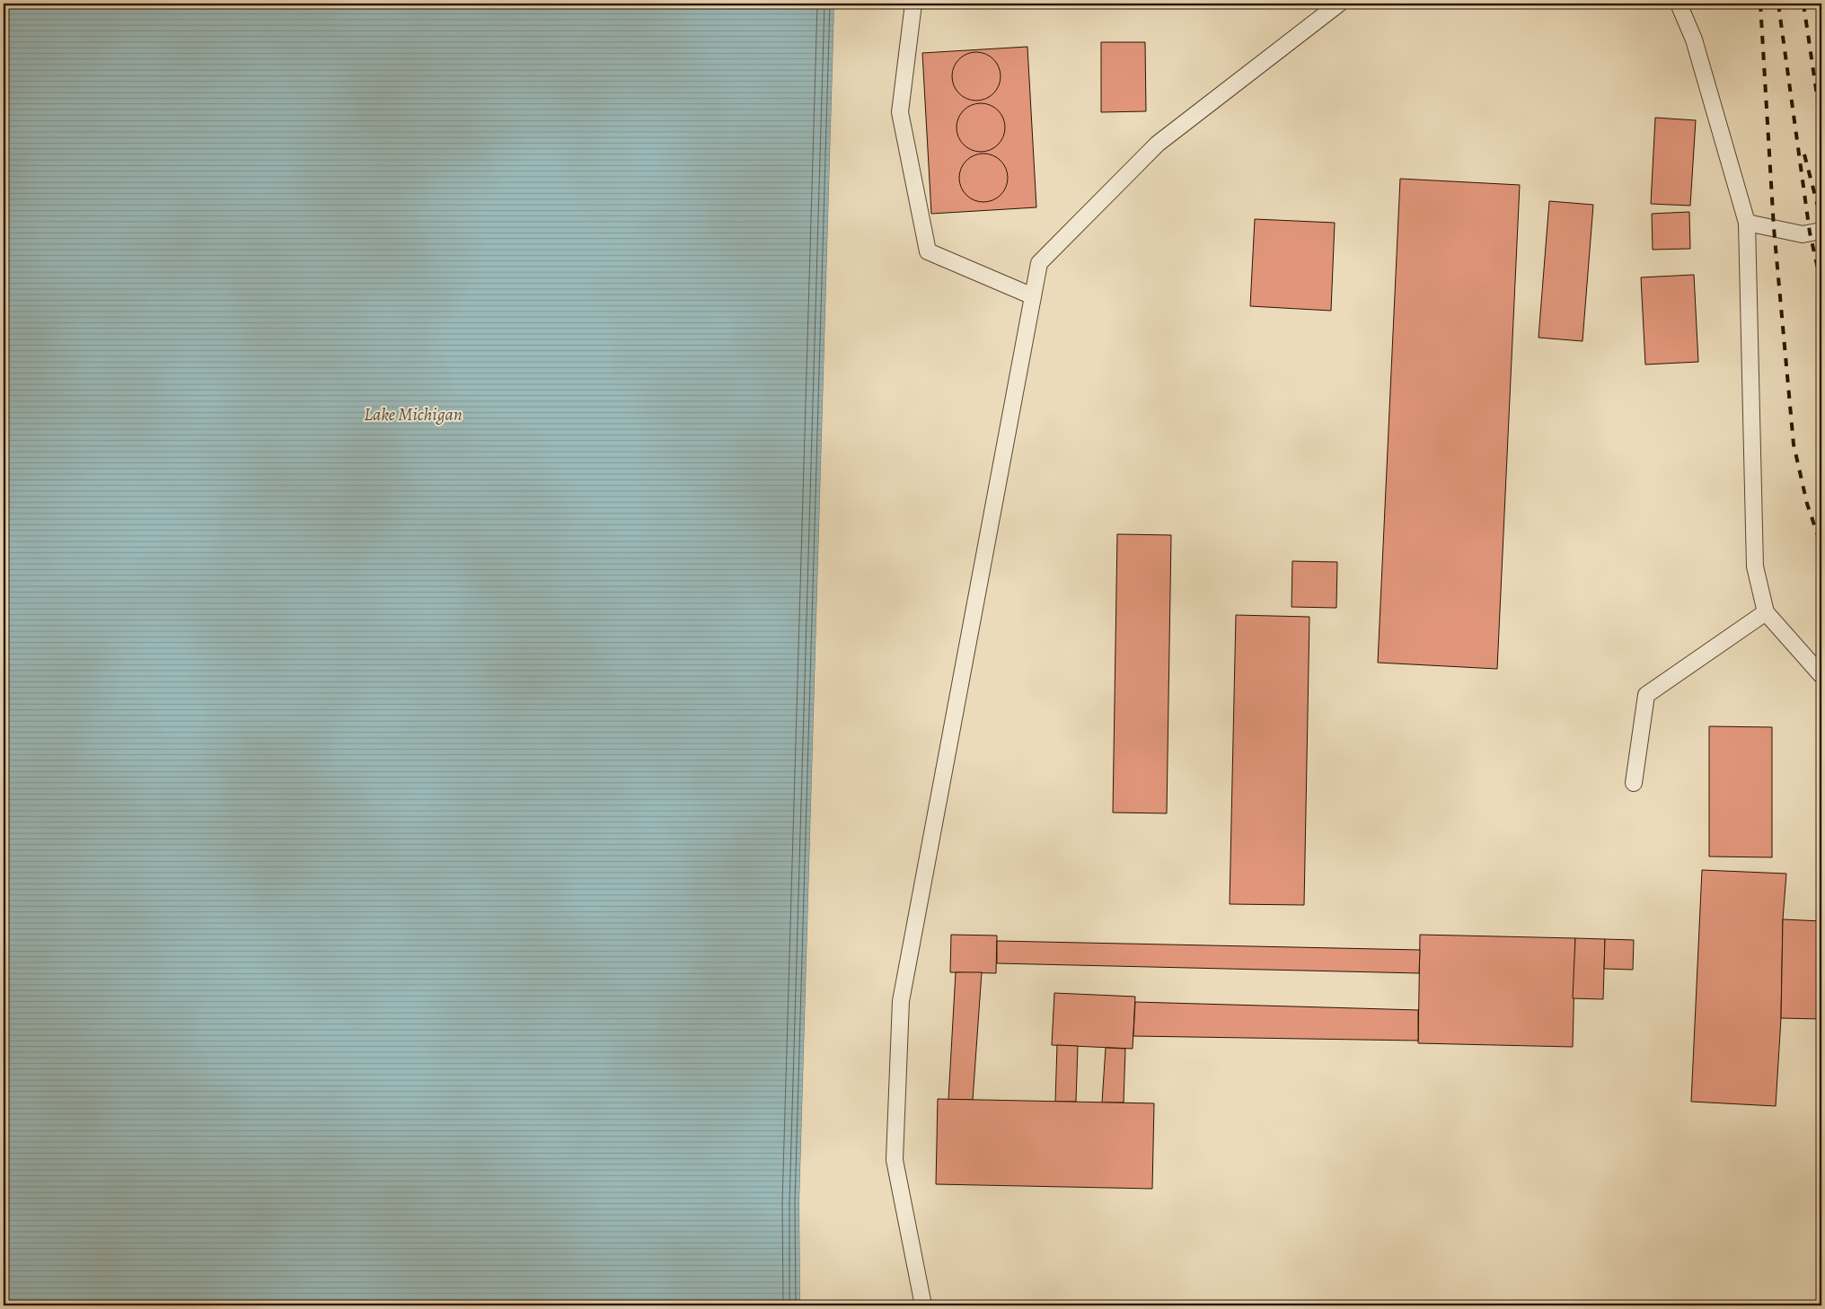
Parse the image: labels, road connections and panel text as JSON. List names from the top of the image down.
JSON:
{
  "water": ["Lake Michigan"]
}
